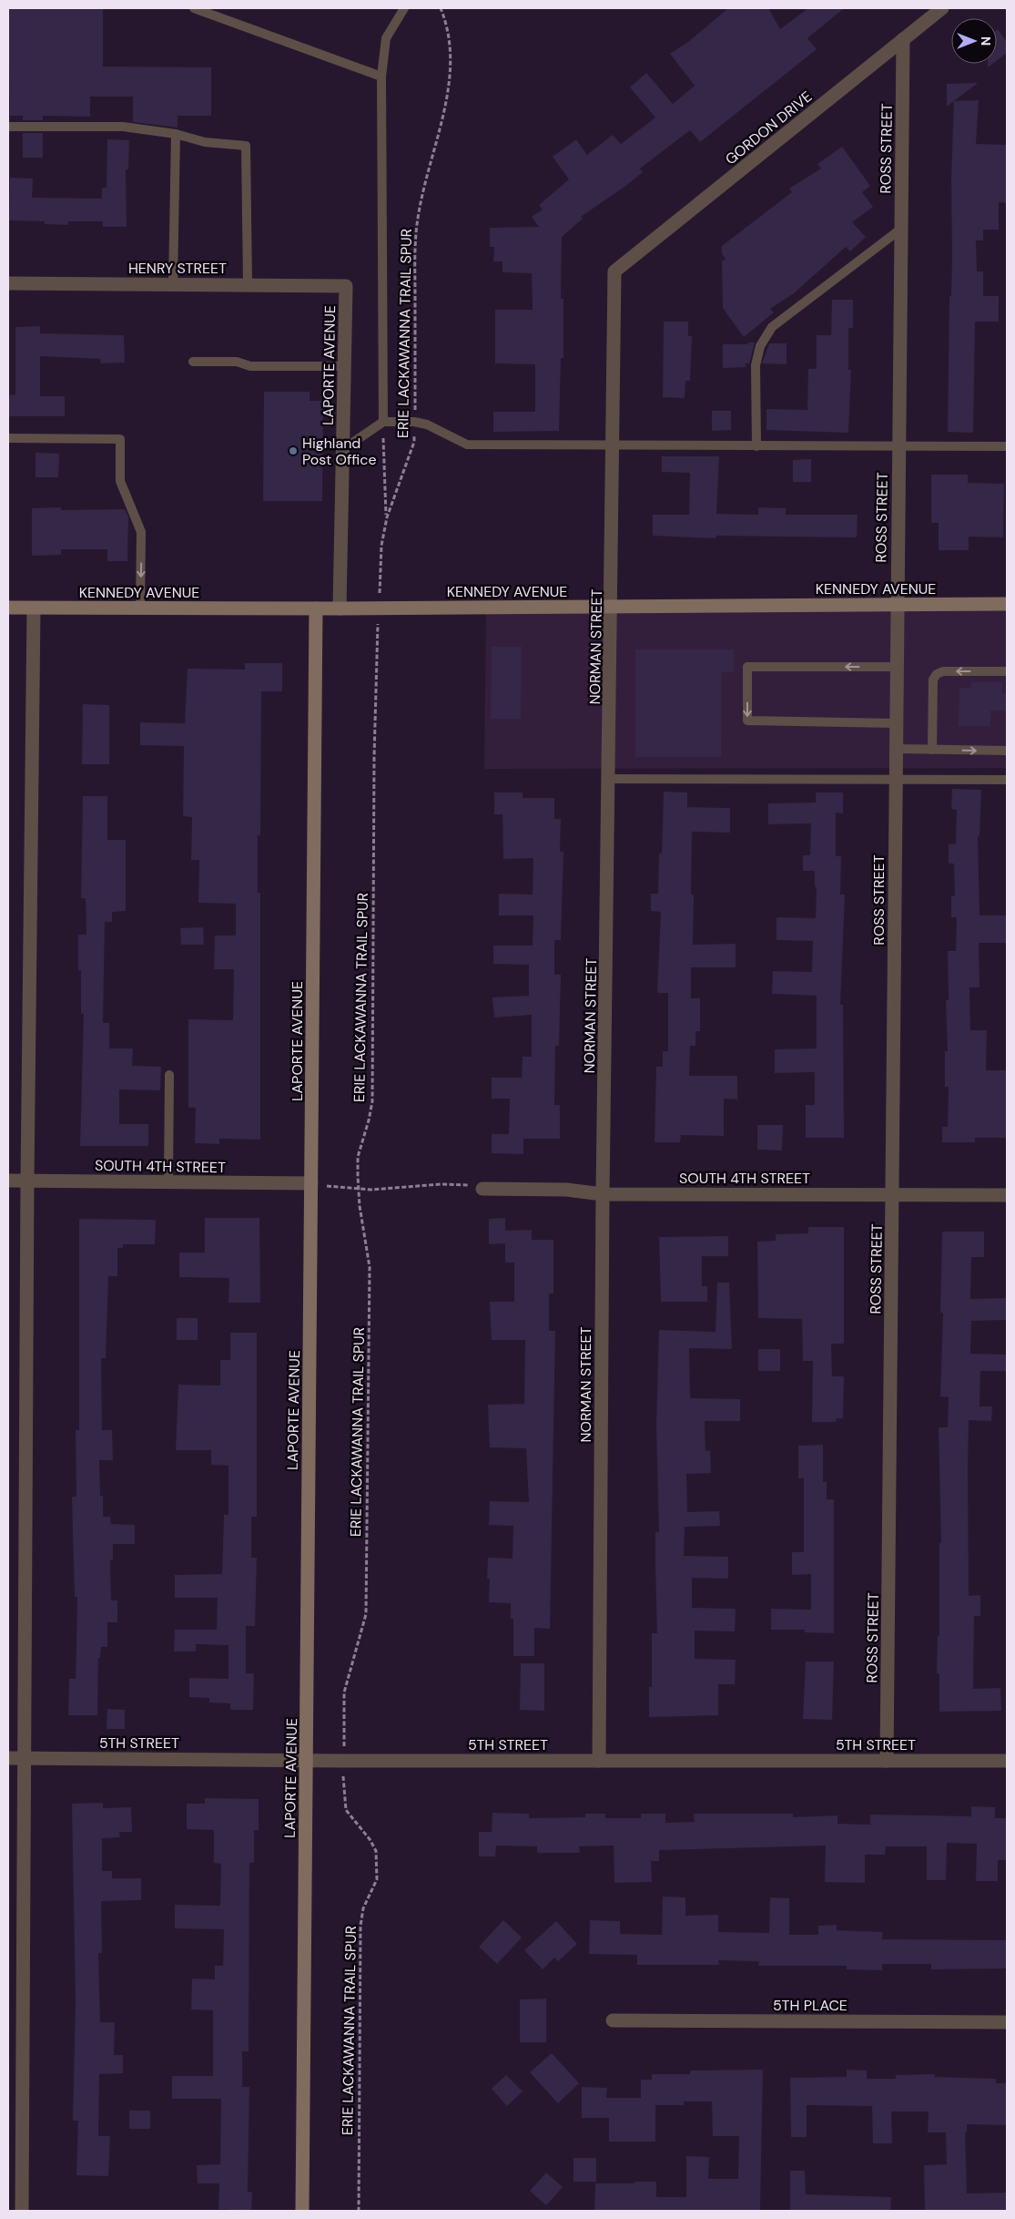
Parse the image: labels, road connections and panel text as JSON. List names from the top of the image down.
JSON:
{
  "streets": {
    "street": [
      "GORDON DRIVE",
      "ROSS STREET",
      "HENRY STREET",
      "LAPORTE AVENUE",
      "KENNEDY AVENUE",
      "NORMAN STREET",
      "SOUTH 4TH STREET",
      "5TH STREET",
      "5TH PLACE"
    ],
    "path": ["ERIE LACKAWANNA TRAIL SPUR"]
  },
  "crossings": [
    ["GORDON DRIVE", "ROSS STREET"],
    ["GORDON DRIVE", "NORMAN STREET"],
    ["ROSS STREET", "KENNEDY AVENUE"],
    ["ROSS STREET", "SOUTH 4TH STREET"],
    ["ROSS STREET", "5TH STREET"],
    ["HENRY STREET", "LAPORTE AVENUE"],
    ["ERIE LACKAWANNA TRAIL SPUR", "5TH STREET"],
    ["LAPORTE AVENUE", "KENNEDY AVENUE"],
    ["LAPORTE AVENUE", "SOUTH 4TH STREET"],
    ["LAPORTE AVENUE", "5TH STREET"],
    ["KENNEDY AVENUE", "NORMAN STREET"],
    ["NORMAN STREET", "SOUTH 4TH STREET"],
    ["NORMAN STREET", "5TH STREET"]
  ],
  "places": ["Highland Post Office"],
  "north": "right"
}
